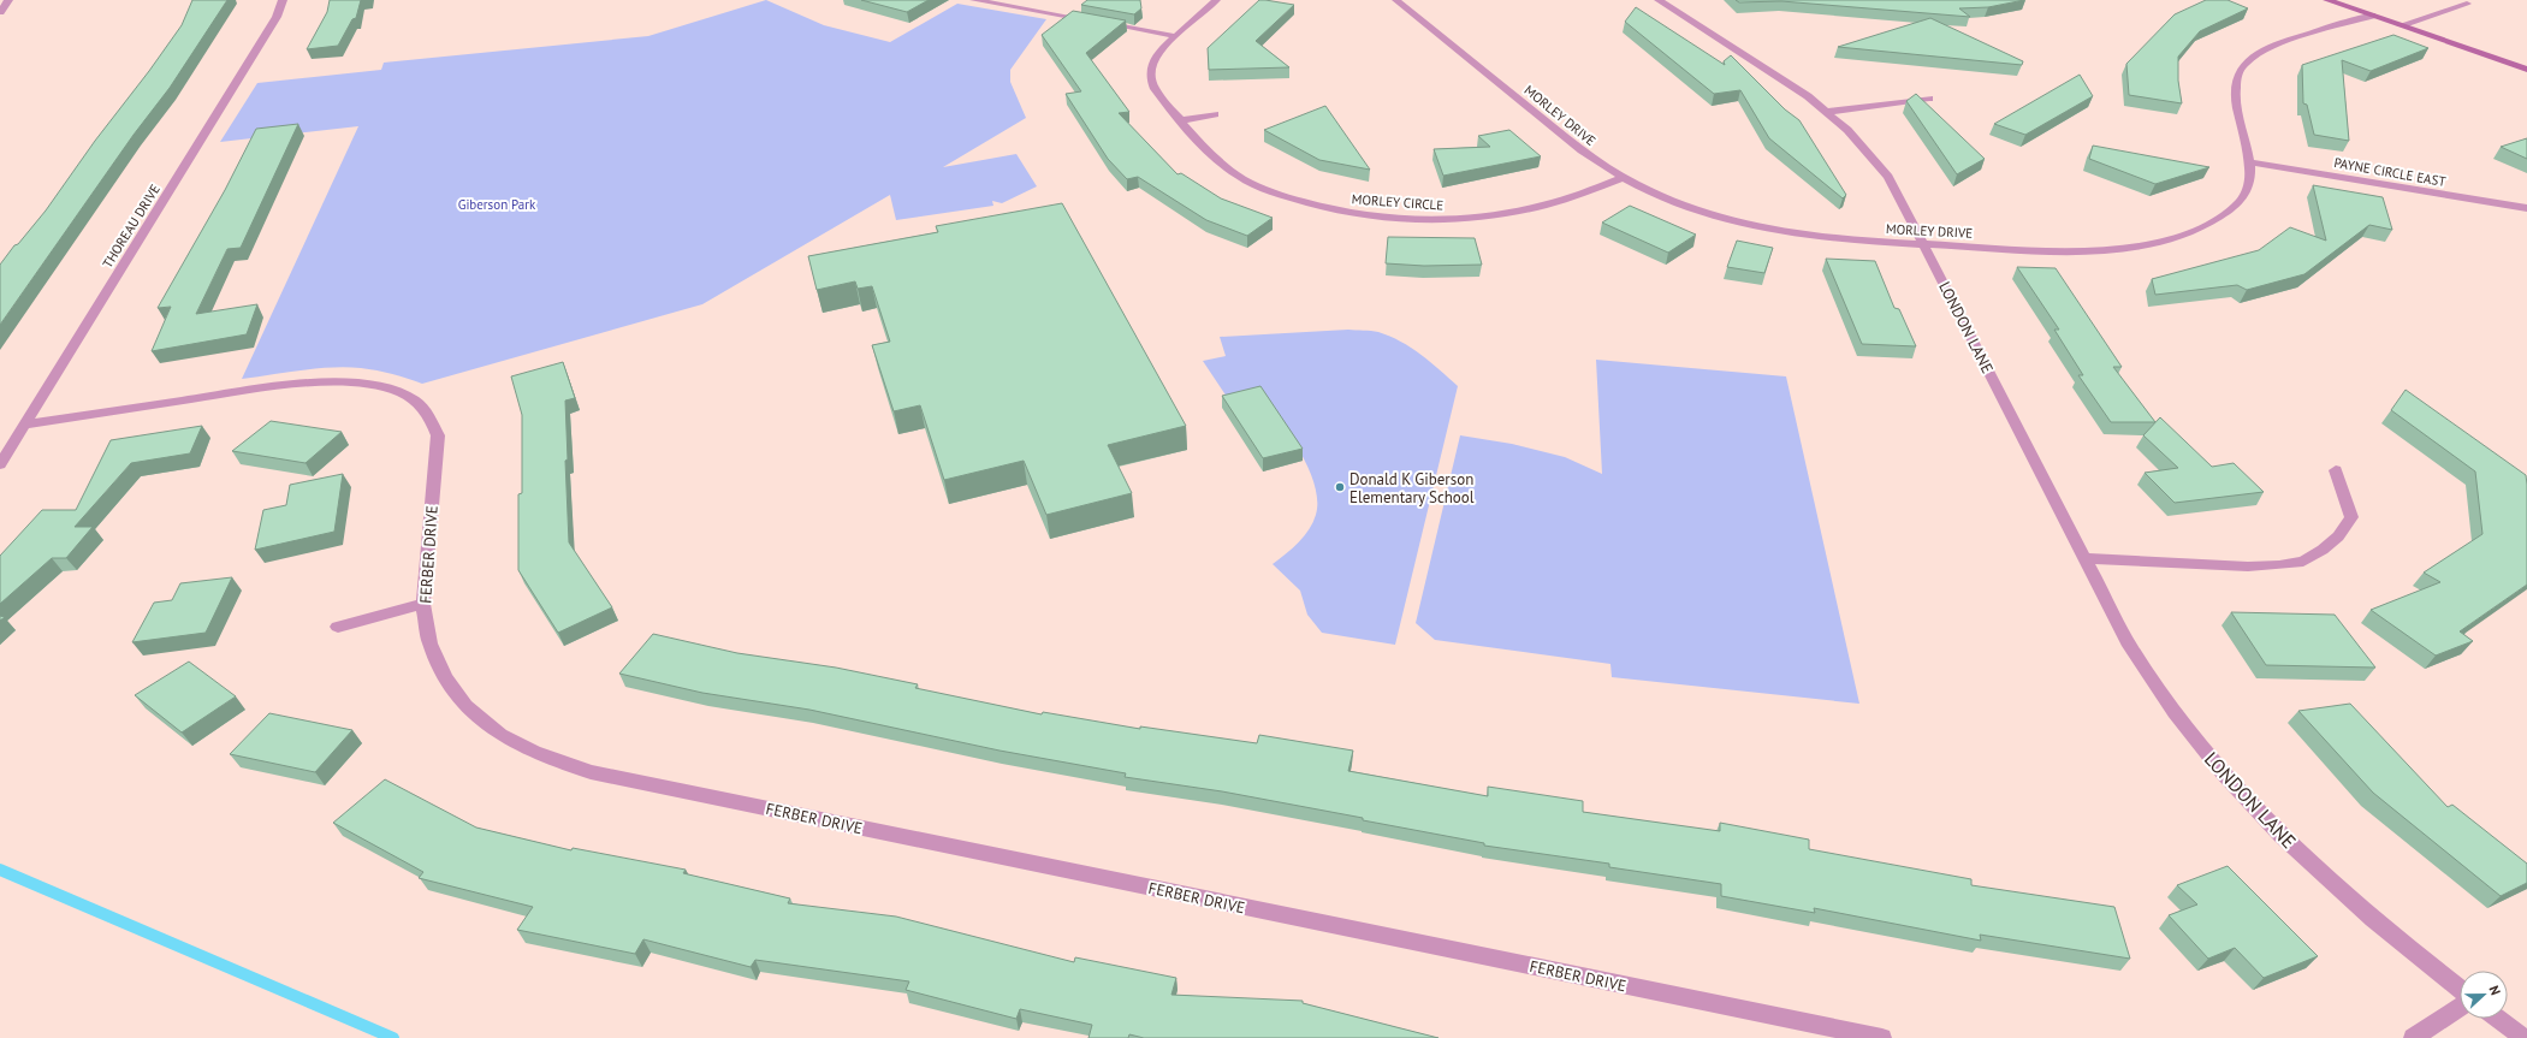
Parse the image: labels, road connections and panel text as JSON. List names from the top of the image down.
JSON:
{
  "streets": {
    "street": [
      "MORLEY DRIVE",
      "PAYNE CIRCLE EAST",
      "MORLEY CIRCLE",
      "THOREAU DRIVE",
      "LONDON LANE",
      "FERBER DRIVE"
    ]
  },
  "crossings": [
    ["MORLEY DRIVE", "PAYNE CIRCLE EAST"],
    ["MORLEY DRIVE", "MORLEY CIRCLE"],
    ["MORLEY DRIVE", "LONDON LANE"],
    ["THOREAU DRIVE", "FERBER DRIVE"]
  ],
  "parks": ["Giberson Park"],
  "places": ["Donald K Giberson Elementary School"],
  "north": "right"
}
